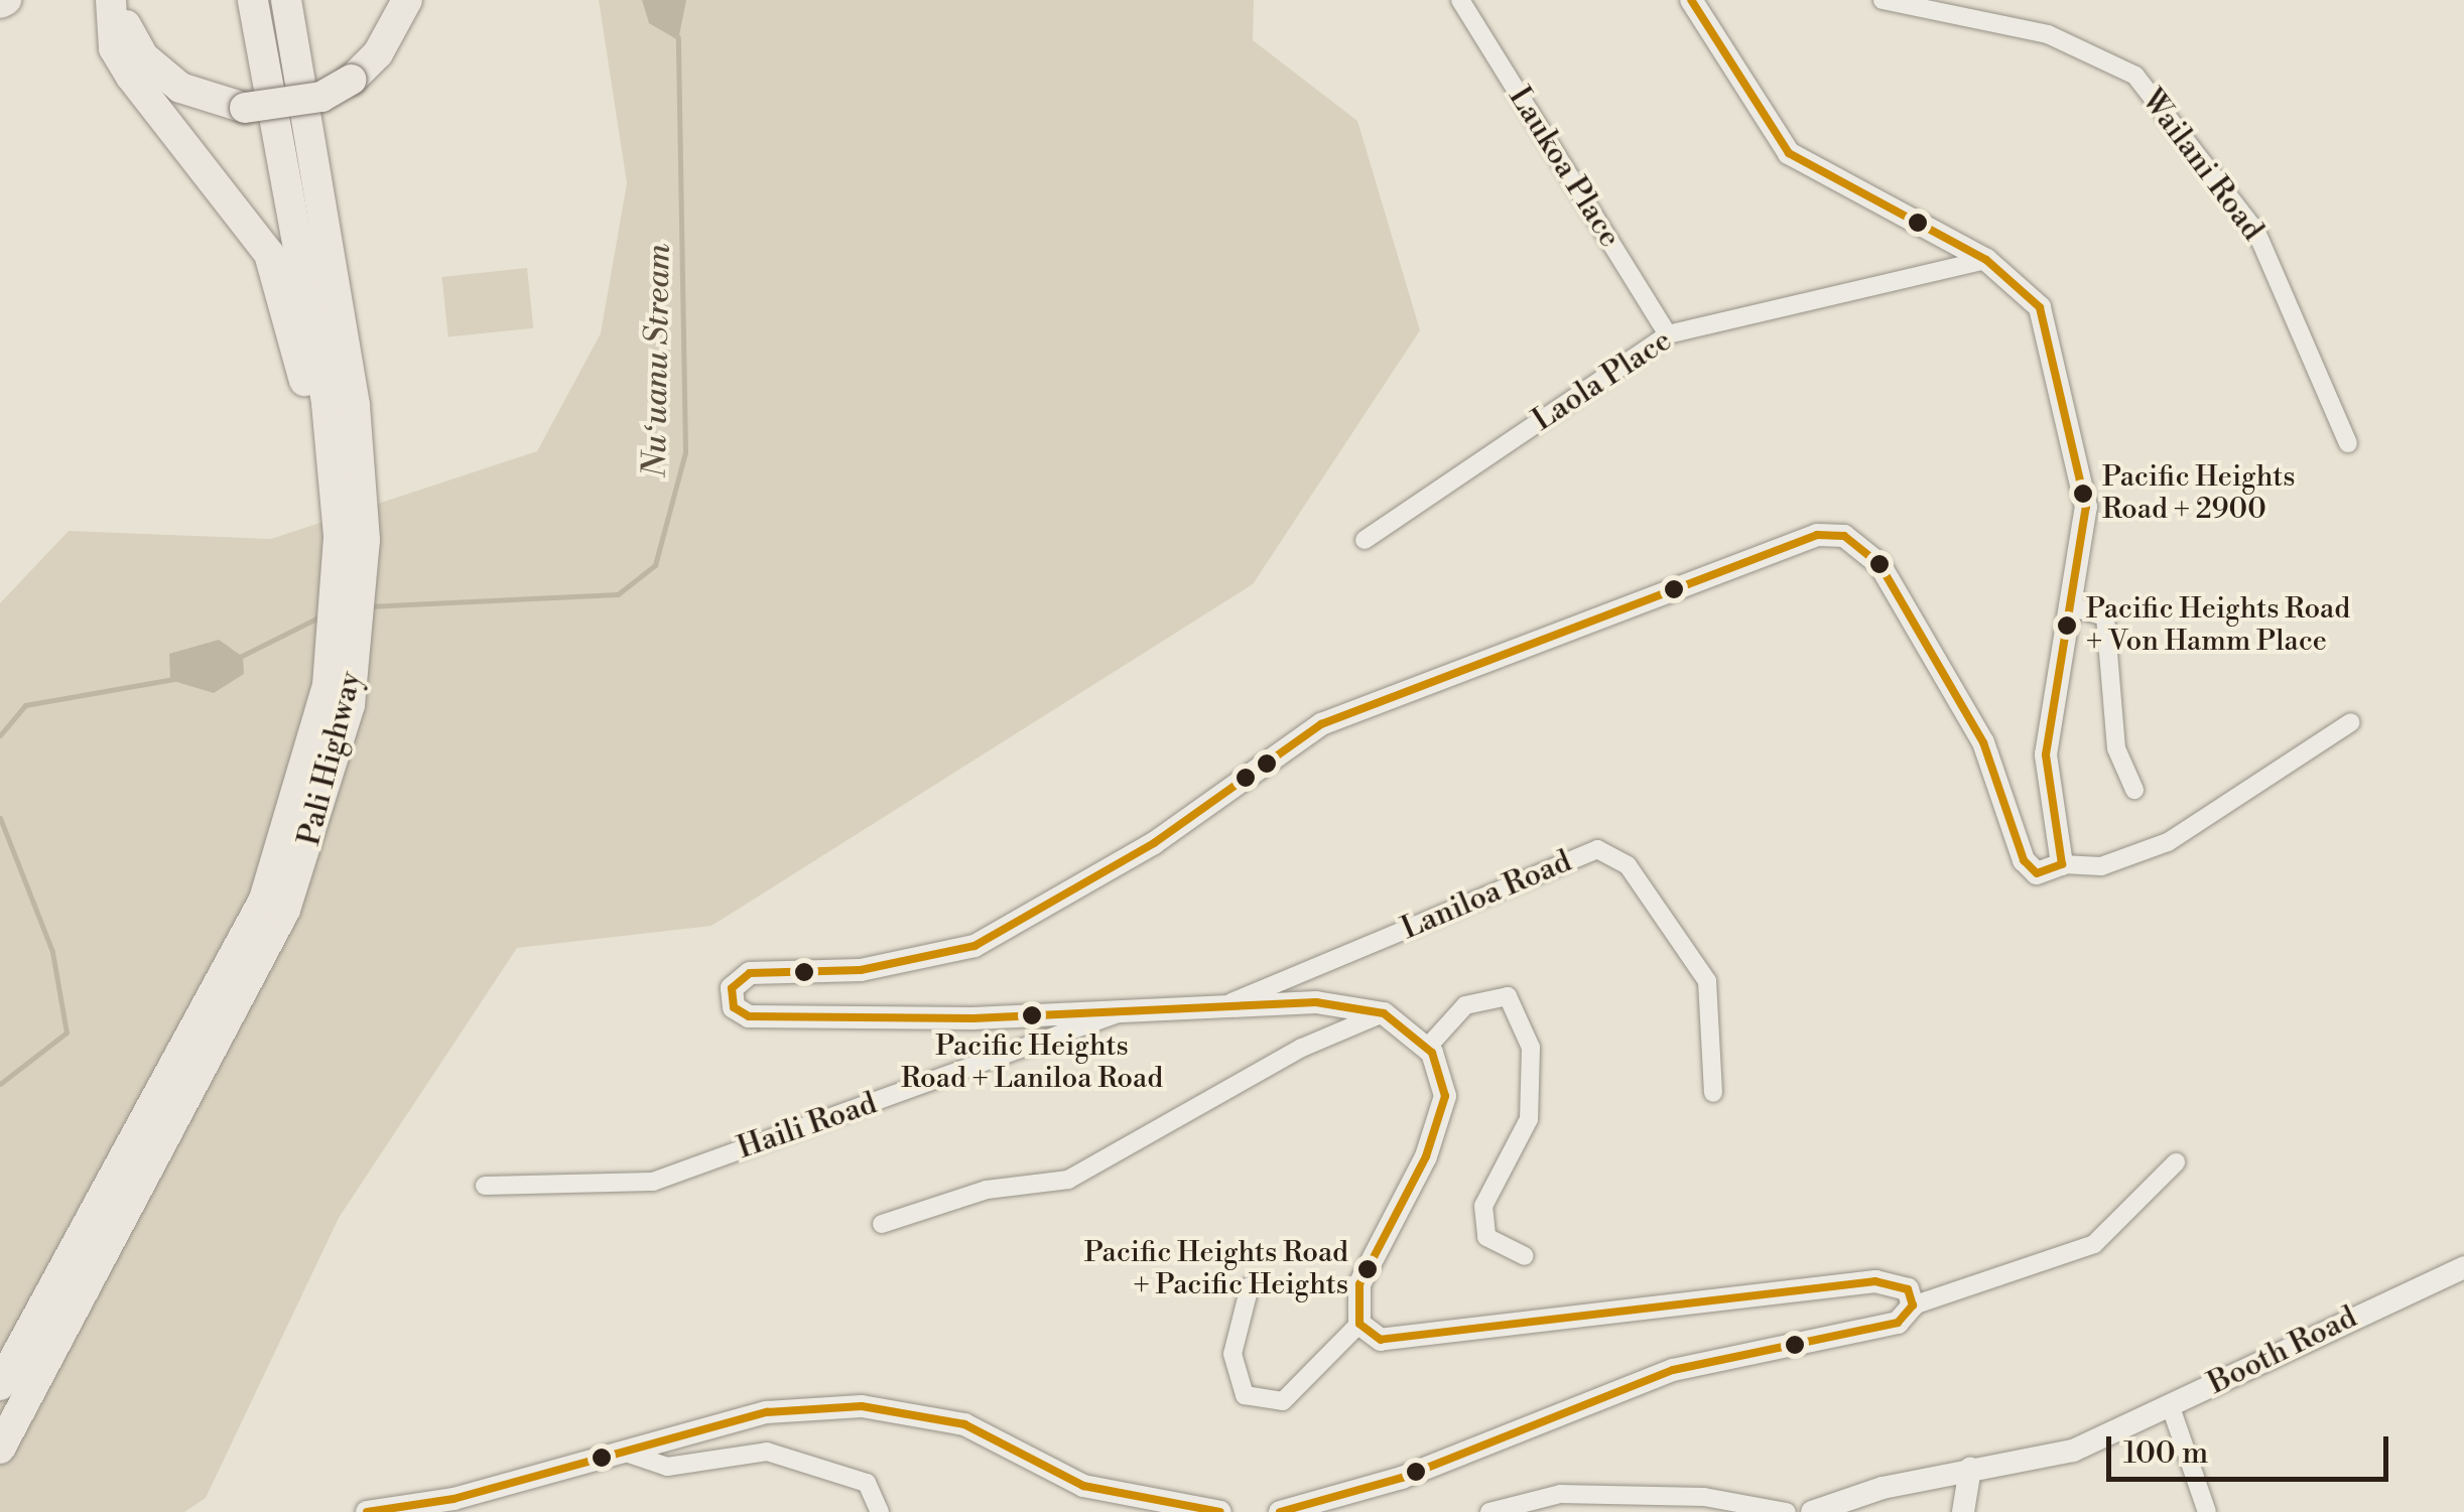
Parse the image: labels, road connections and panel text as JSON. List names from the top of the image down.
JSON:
{
  "streets": {
    "highway": ["Pali Highway"],
    "street": [
      "Wailani Road",
      "Laukoa Place",
      "Laola Place",
      "Laniloa Road",
      "Haili Road",
      "Booth Road"
    ]
  },
  "crossings": [
    ["Laukoa Place", "Laola Place"]
  ],
  "water": ["Nuʻuanu Stream"],
  "places": [
    "Pacific Heights Road + 2900",
    "Pacific Heights Road + Von Hamm Place",
    "Pacific Heights Road + Laniloa Road",
    "Pacific Heights Road + Pacific Heights"
  ],
  "scale_bar": "100 m"
}
